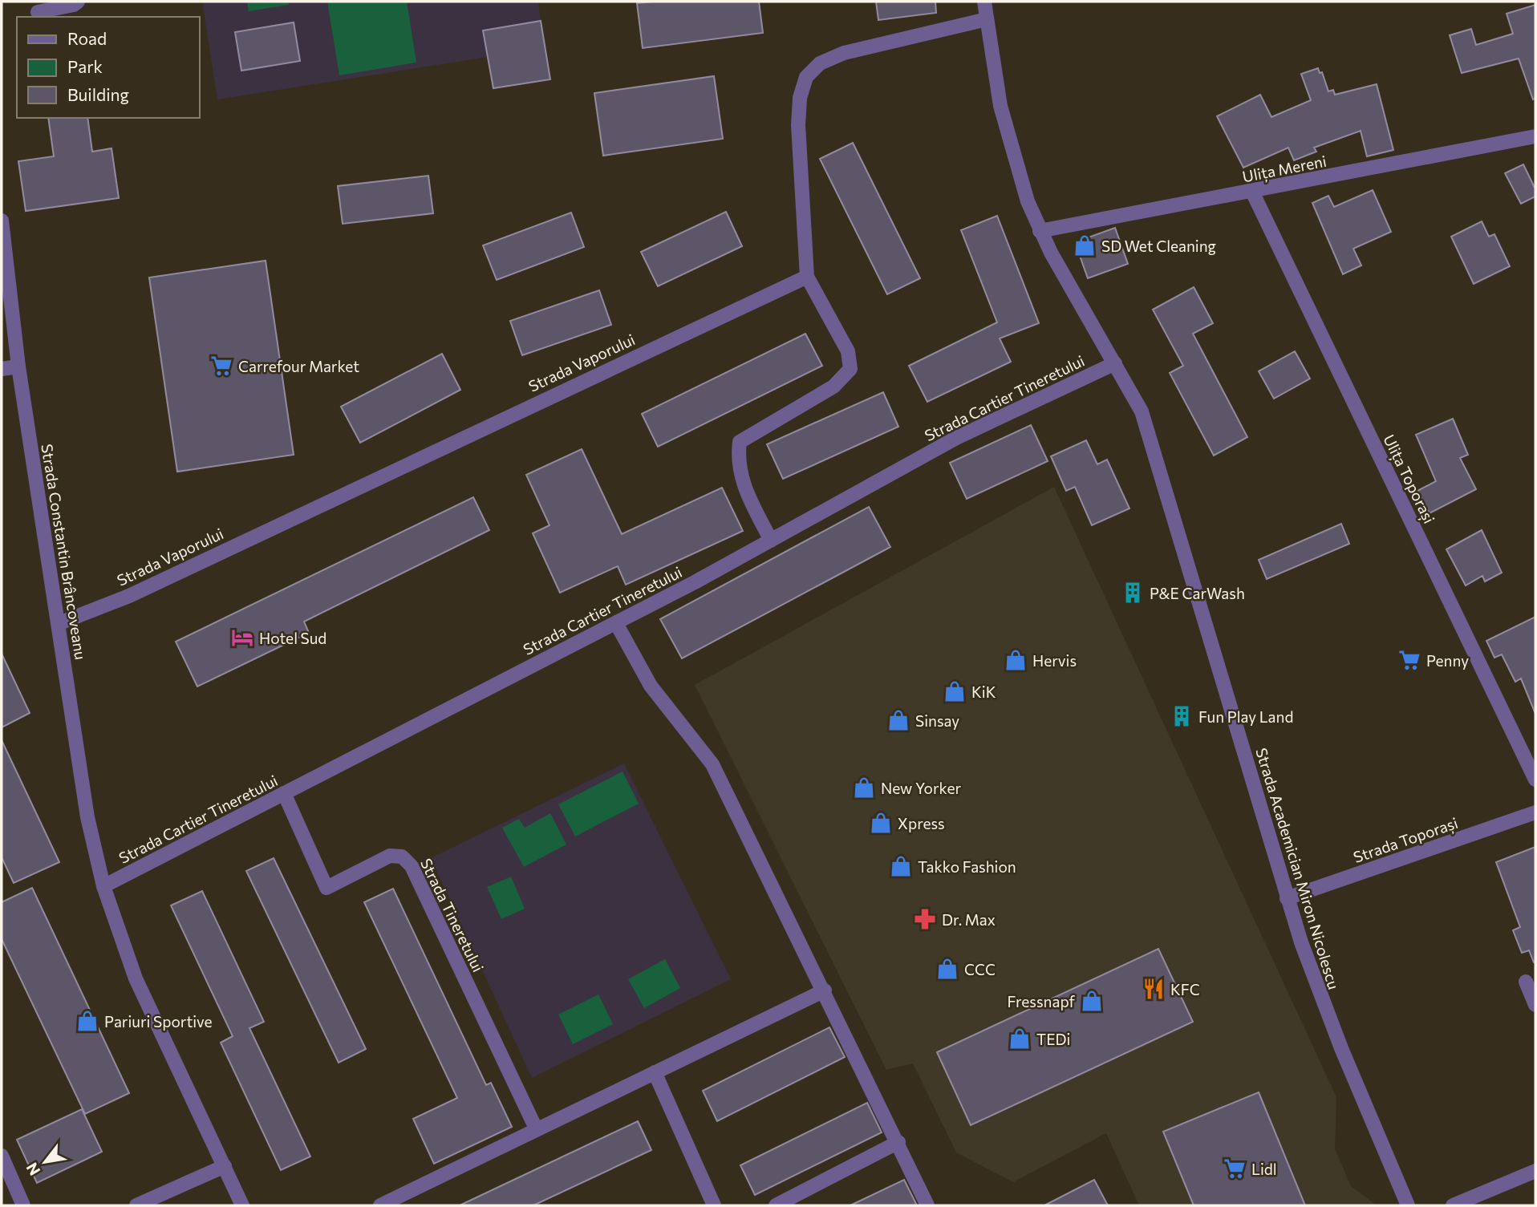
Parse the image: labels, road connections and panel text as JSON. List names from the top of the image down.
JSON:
{
  "streets": {
    "street": [
      "Ulița Mereni",
      "Strada Vaporului",
      "Strada Cartier Tineretului",
      "Ulița Toporași",
      "Strada Constantin Brâncoveanu",
      "Strada Toporași",
      "Strada Academician Miron Nicolescu",
      "Strada Tineretului"
    ]
  },
  "crossings": [
    ["Ulița Mereni", "Ulița Toporași"],
    ["Ulița Mereni", "Strada Academician Miron Nicolescu"],
    ["Strada Vaporului", "Strada Constantin Brâncoveanu"],
    ["Strada Cartier Tineretului", "Strada Constantin Brâncoveanu"],
    ["Strada Cartier Tineretului", "Strada Academician Miron Nicolescu"],
    ["Strada Cartier Tineretului", "Strada Tineretului"],
    ["Strada Toporași", "Strada Academician Miron Nicolescu"]
  ],
  "places": {
    "shop": [
      "SD Wet Cleaning",
      "Hervis",
      "KiK",
      "Sinsay",
      "New Yorker",
      "Xpress",
      "Takko Fashion",
      "CCC",
      "Fressnapf",
      "Pariuri Sportive",
      "TEDi"
    ],
    "supermarket": ["Carrefour Market", "Penny", "Lidl"],
    "building": ["P&E CarWash", "Fun Play Land"],
    "hotel": ["Hotel Sud"],
    "pharmacy": ["Dr. Max"],
    "restaurant": ["KFC"]
  },
  "legend": ["Road", "Park", "Building"],
  "north": "bottom left"
}
